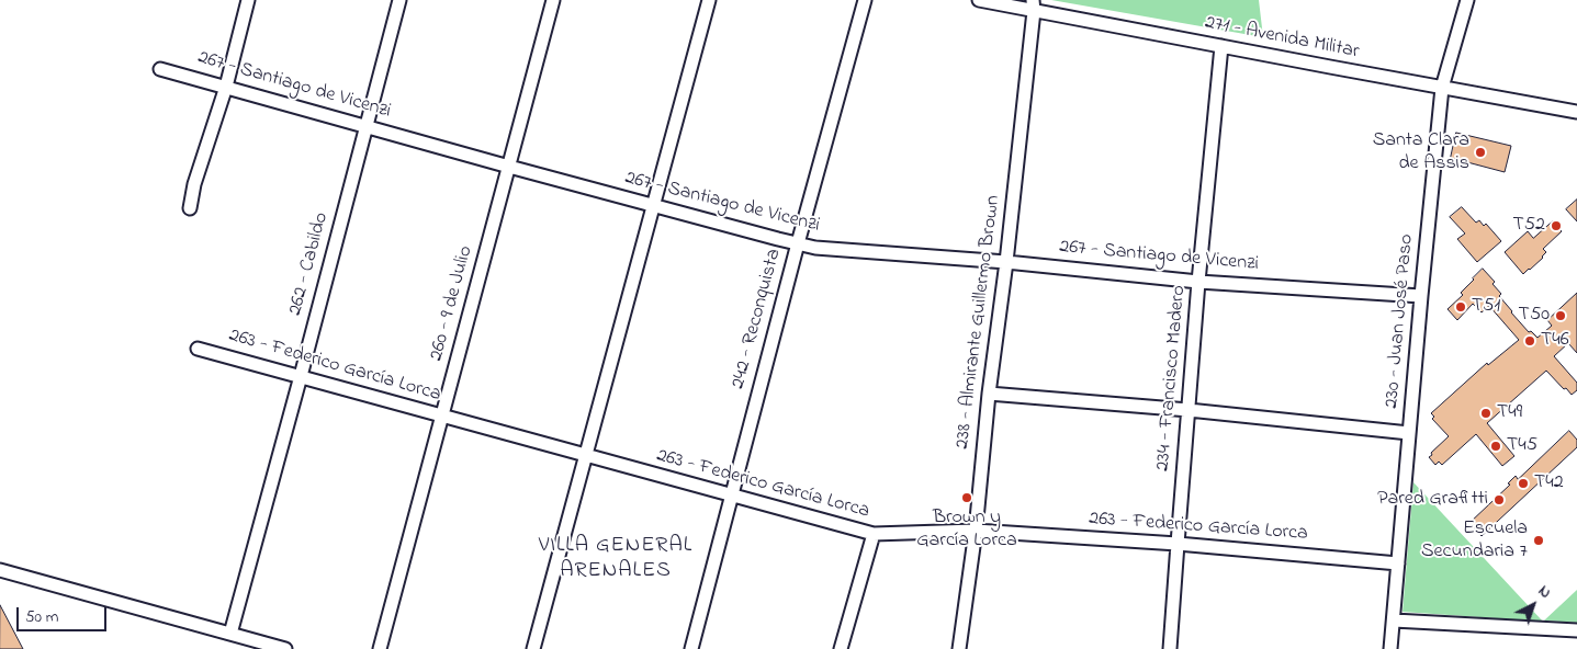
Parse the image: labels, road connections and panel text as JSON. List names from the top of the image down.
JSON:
{
  "streets": {
    "street": [
      "271 - Avenida Militar",
      "267 - Santiago de Vicenzi",
      "262 - Cabildo",
      "260 - 9 de Julio",
      "242 - Reconquista",
      "230 - Juan José Paso",
      "238 - Almirante Guillermo Brown",
      "263 - Federico García Lorca",
      "234 - Francisco Madero"
    ]
  },
  "crossings": [
    ["271 - Avenida Militar", "230 - Juan José Paso"],
    ["271 - Avenida Militar", "238 - Almirante Guillermo Brown"],
    ["271 - Avenida Militar", "234 - Francisco Madero"],
    ["267 - Santiago de Vicenzi", "262 - Cabildo"],
    ["267 - Santiago de Vicenzi", "260 - 9 de Julio"],
    ["267 - Santiago de Vicenzi", "242 - Reconquista"],
    ["267 - Santiago de Vicenzi", "230 - Juan José Paso"],
    ["267 - Santiago de Vicenzi", "238 - Almirante Guillermo Brown"],
    ["267 - Santiago de Vicenzi", "234 - Francisco Madero"],
    ["262 - Cabildo", "263 - Federico García Lorca"],
    ["260 - 9 de Julio", "263 - Federico García Lorca"],
    ["242 - Reconquista", "263 - Federico García Lorca"],
    ["230 - Juan José Paso", "263 - Federico García Lorca"],
    ["238 - Almirante Guillermo Brown", "263 - Federico García Lorca"],
    ["263 - Federico García Lorca", "234 - Francisco Madero"]
  ],
  "districts": ["VILLA GENERAL ARENALES"],
  "places": [
    "Santa Clara de Assis",
    "T52",
    "T51",
    "T50",
    "T46",
    "T49",
    "T45",
    "T42",
    "Brown y García Lorca",
    "Pared Grafitti",
    "Escuela Secundaria 7"
  ],
  "scale_bar": "50 m",
  "north": "top right"
}
